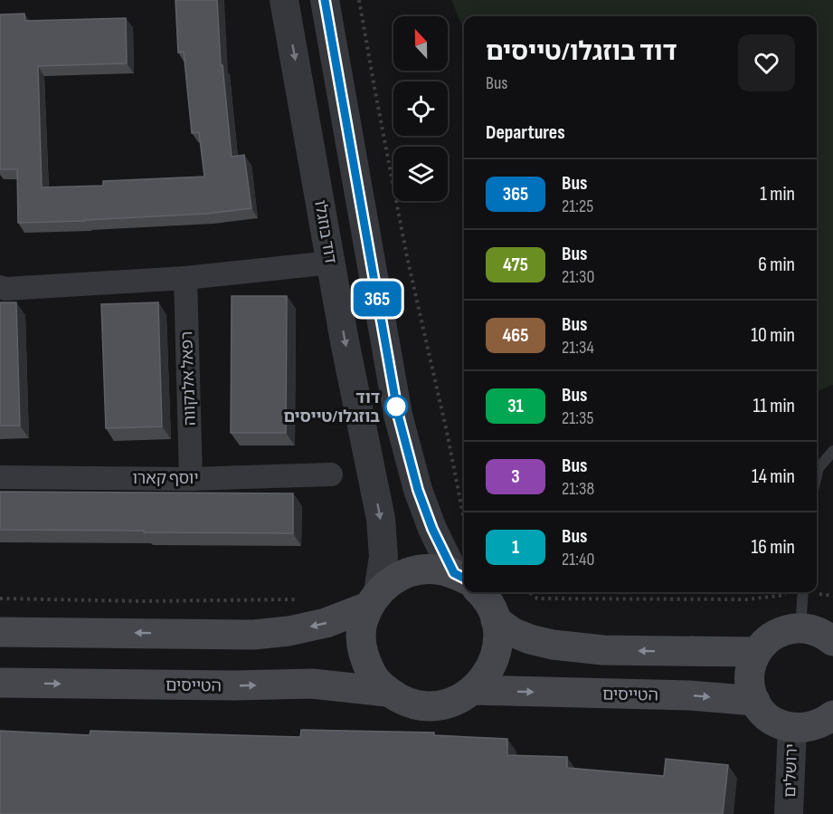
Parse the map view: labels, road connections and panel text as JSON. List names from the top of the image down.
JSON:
{
  "streets": {
    "main road": ["הטייסים"],
    "street": [
      "דוד בוזגלו",
      "רפאל אלנקווה",
      "יוסף קארו",
      "ירושלים"
    ]
  },
  "crossings": [
    ["רפאל אלנקווה", "יוסף קארו"]
  ],
  "places": ["דוד בוזגלו/טייסים"],
  "lines": ["bus line 365"],
  "north": "top",
  "page": {
    "on_map": "365",
    "heading": [
      ["דוד בוזגלו/טייסים", "Bus"],
      "Departures"
    ],
    "list": [
      {
        "mark": "365",
        "name": "Bus",
        "note": "21:25",
        "value": "1 min"
      },
      {
        "mark": "475",
        "name": "Bus",
        "note": "21:30",
        "value": "6 min"
      },
      {
        "mark": "465",
        "name": "Bus",
        "note": "21:34",
        "value": "10 min"
      },
      {
        "mark": "31",
        "name": "Bus",
        "note": "21:35",
        "value": "11 min"
      },
      {
        "mark": "3",
        "name": "Bus",
        "note": "21:38",
        "value": "14 min"
      },
      {
        "mark": "1",
        "name": "Bus",
        "note": "21:40",
        "value": "16 min"
      }
    ]
  }
}
